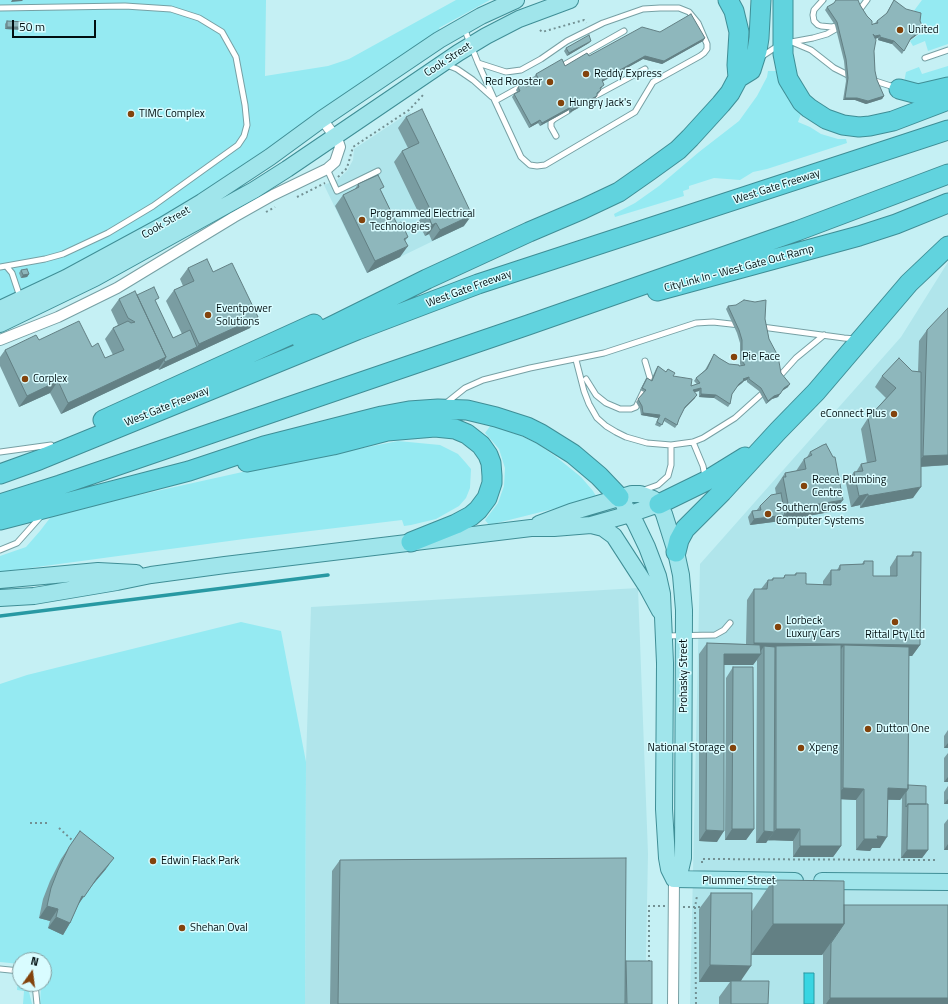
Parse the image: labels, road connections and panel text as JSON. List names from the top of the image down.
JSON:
{
  "streets": {
    "highway": ["West Gate Freeway", "CityLink In - West Gate Out Ramp"],
    "main road": ["Cook Street", "Prohasky Street", "Plummer Street"]
  },
  "crossings": [
    ["Prohasky Street", "Plummer Street"]
  ],
  "places": [
    "United",
    "Reddy Express",
    "Red Rooster",
    "Hungry Jack's",
    "TIMC Complex",
    "Programmed Electrical Technologies",
    "Eventpower Solutions",
    "Pie Face",
    "Corplex",
    "eConnect Plus",
    "Reece Plumbing Centre",
    "Southern Cross Computer Systems",
    "Rittal Pty Ltd",
    "Lorbeck Luxury Cars",
    "Dutton One",
    "National Storage",
    "Xpeng",
    "Edwin Flack Park",
    "Shehan Oval"
  ],
  "scale_bar": "50 m",
  "north": "top"
}
